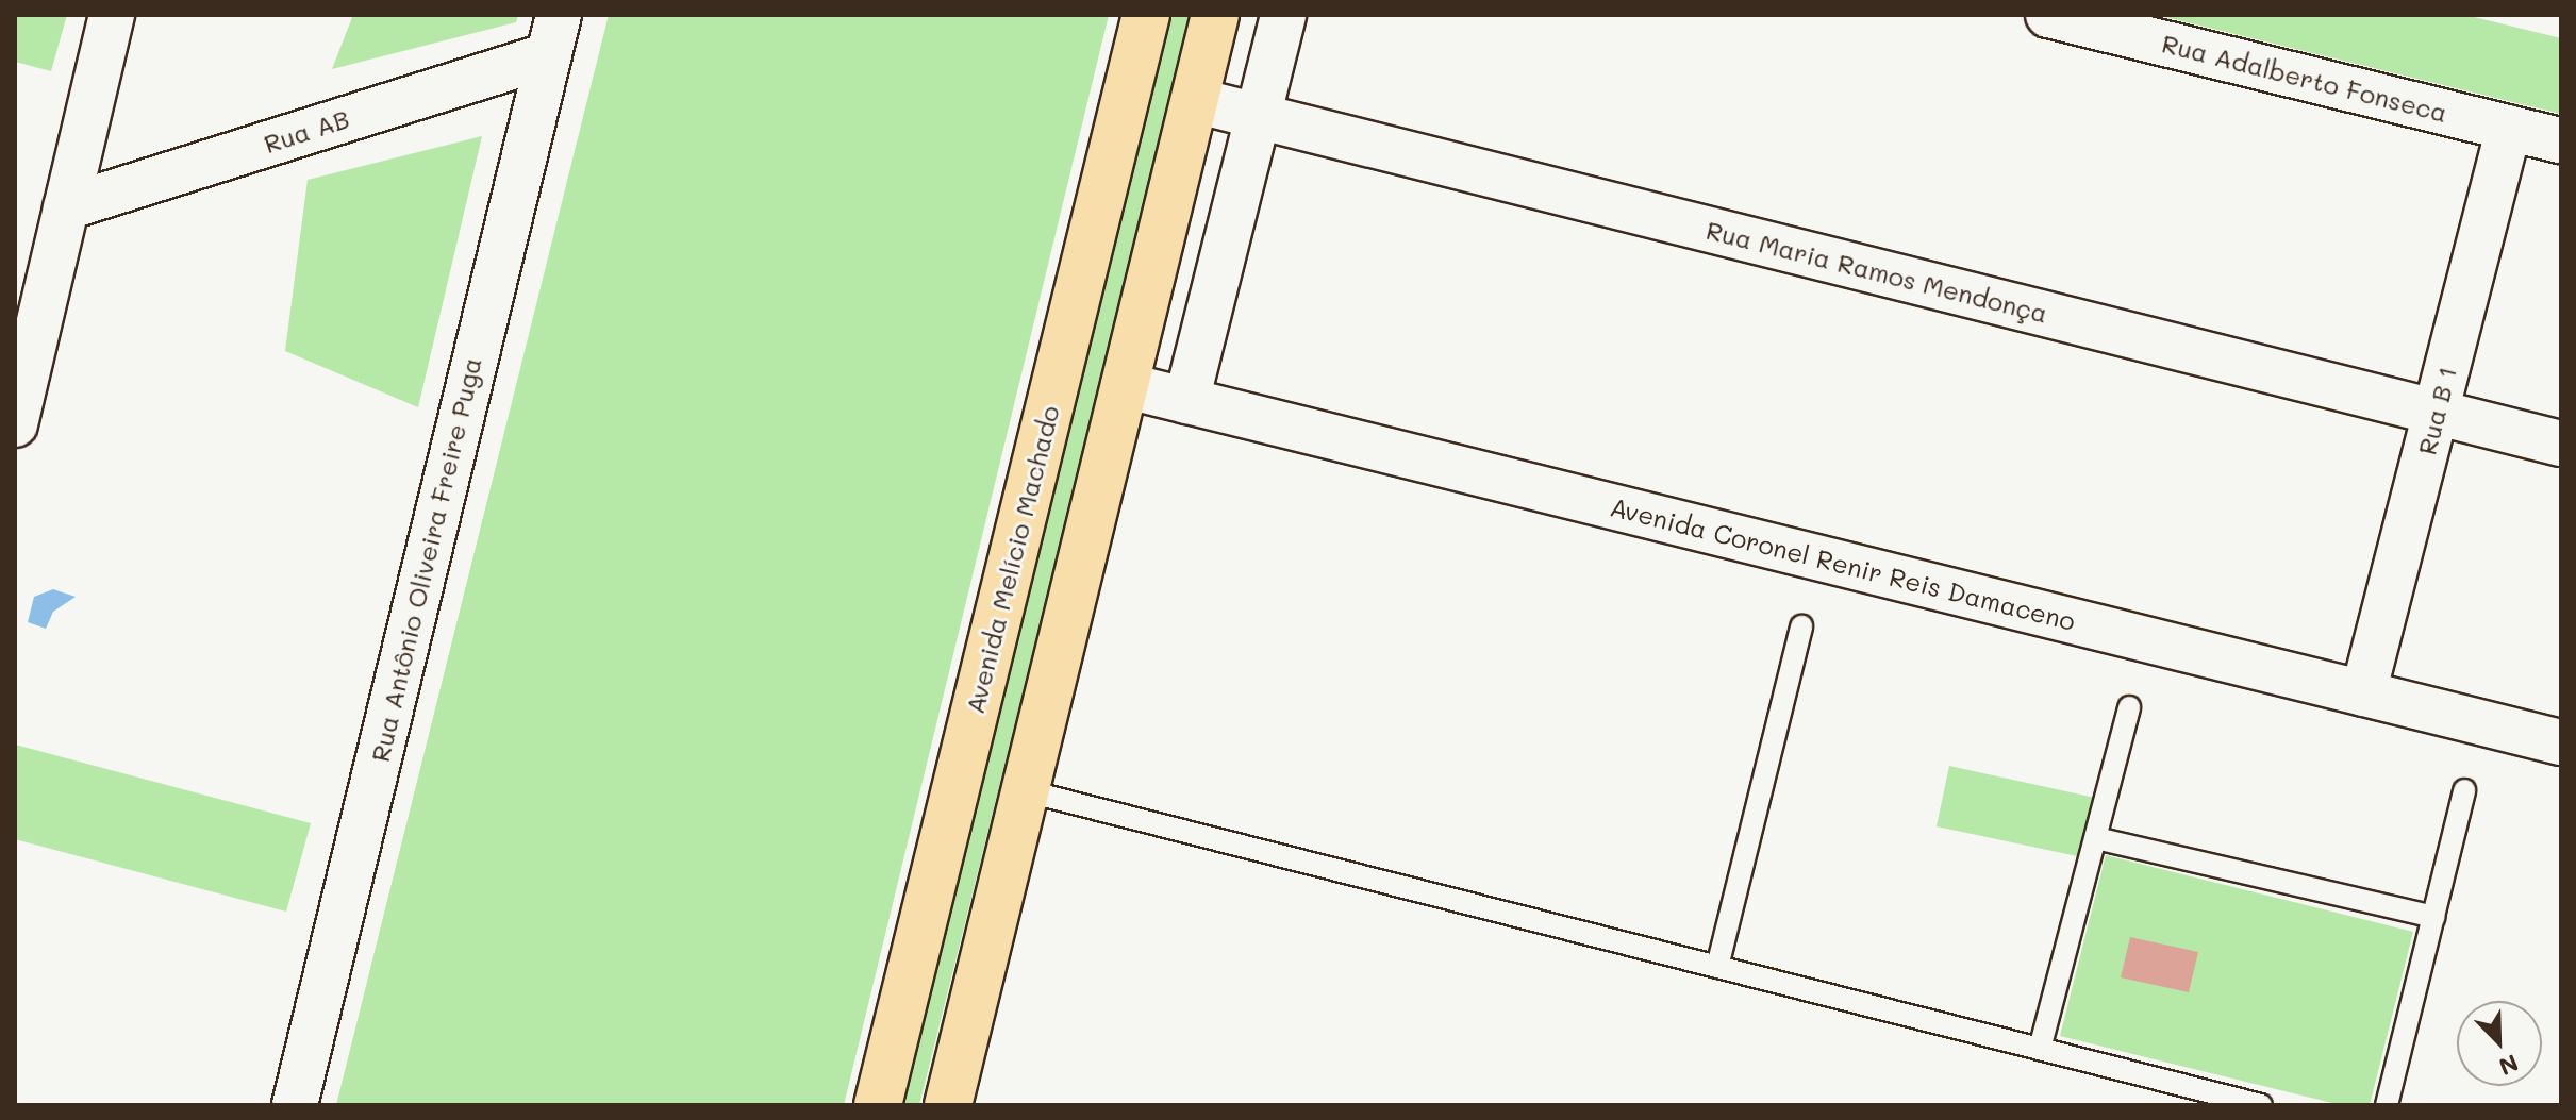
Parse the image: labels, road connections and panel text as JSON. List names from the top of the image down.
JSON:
{
  "streets": {
    "main road": ["Avenida Melício Machado"],
    "street": [
      "Rua Adalberto Fonseca",
      "Rua AB",
      "Rua Maria Ramos Mendonça",
      "Rua B 1",
      "Rua Antônio Oliveira Freire Puga",
      "Avenida Coronel Renir Reis Damaceno"
    ]
  },
  "crossings": [
    ["Rua Adalberto Fonseca", "Rua B 1"],
    ["Rua AB", "Rua Antônio Oliveira Freire Puga"],
    ["Rua Maria Ramos Mendonça", "Rua B 1"],
    ["Rua B 1", "Avenida Coronel Renir Reis Damaceno"]
  ],
  "north": "bottom right"
}
